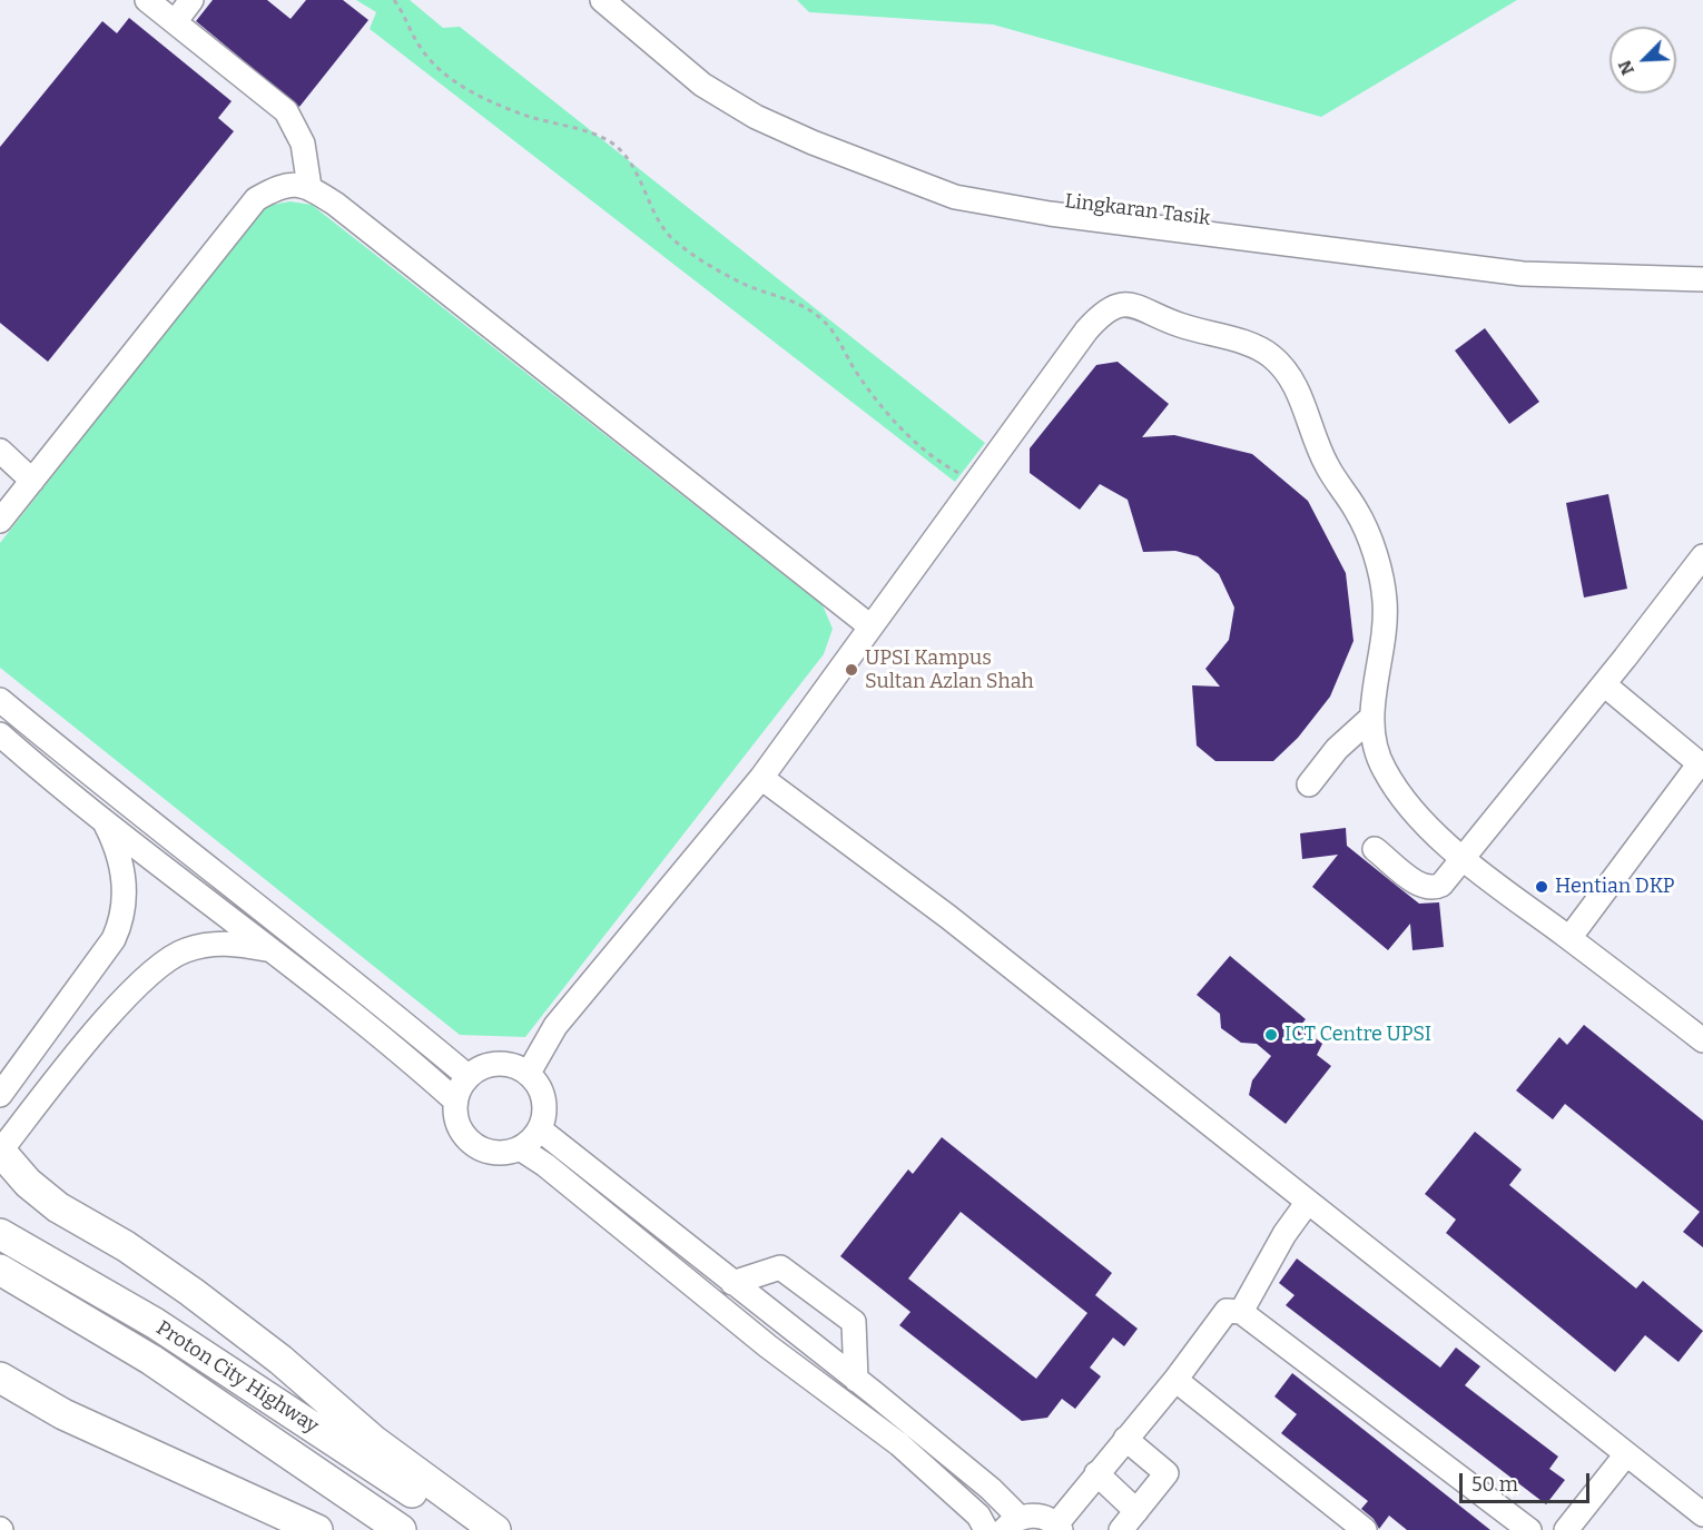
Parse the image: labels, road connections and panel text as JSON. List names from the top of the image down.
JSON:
{
  "streets": {
    "main road": ["Proton City Highway"],
    "street": ["Lingkaran Tasik"]
  },
  "places": ["UPSI Kampus Sultan Azlan Shah", "Hentian DKP", "ICT Centre UPSI"],
  "scale_bar": "50 m",
  "north": "bottom left"
}
